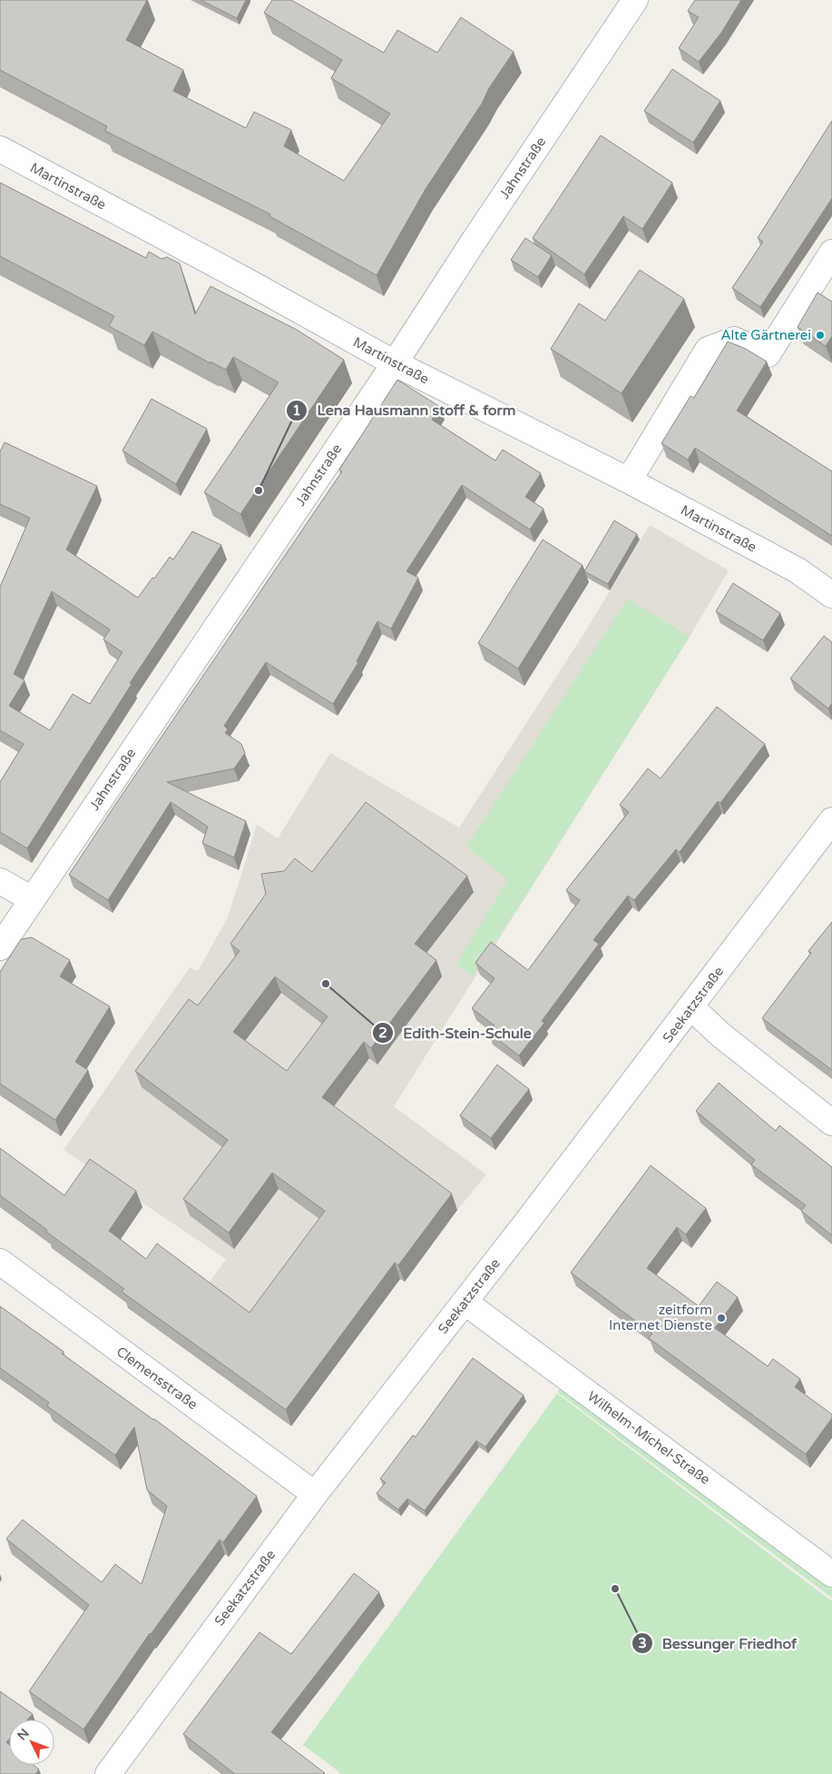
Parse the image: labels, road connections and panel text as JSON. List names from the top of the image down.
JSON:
{
  "streets": {
    "street": [
      "Jahnstraße",
      "Martinstraße",
      "Seekatzstraße",
      "Clemensstraße",
      "Wilhelm-Michel-Straße"
    ]
  },
  "crossings": [
    ["Jahnstraße", "Martinstraße"],
    ["Seekatzstraße", "Clemensstraße"],
    ["Seekatzstraße", "Wilhelm-Michel-Straße"]
  ],
  "places": [
    "Alte Gärtnerei",
    "Lena Hausmann stoff & form",
    "Edith-Stein-Schule",
    "zeitform Internet Dienste",
    "Bessunger Friedhof"
  ],
  "north": "top left"
}
